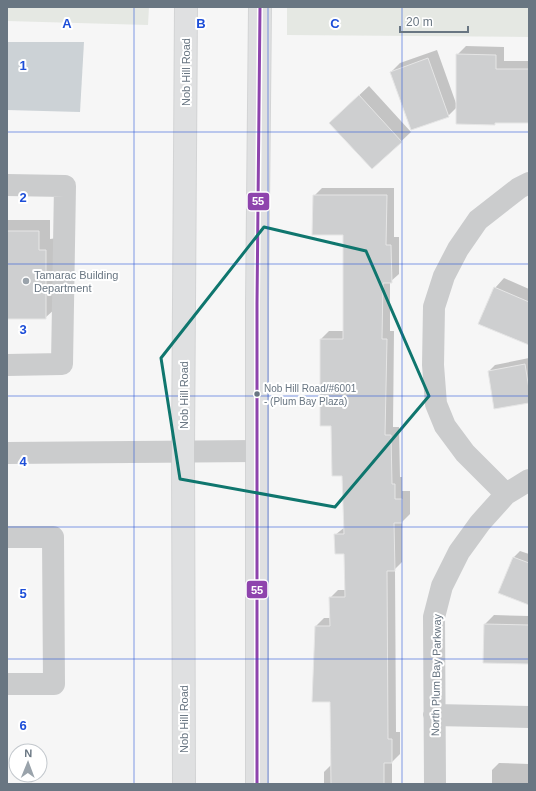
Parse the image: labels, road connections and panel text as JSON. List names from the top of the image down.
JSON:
{
  "streets": {
    "main road": ["Nob Hill Road"],
    "street": ["North Plum Bay Parkway"]
  },
  "places": ["Tamarac Building Department", "Nob Hill Road/#6001 - (Plum Bay Plaza)"],
  "lines": ["transit line 55"],
  "scale_bar": "20 m",
  "north": "top",
  "grid": {
    "columns": ["A", "B", "C"],
    "rows": [
      "1",
      "2",
      "3",
      "4",
      "5",
      "6"
    ]
  }
}
